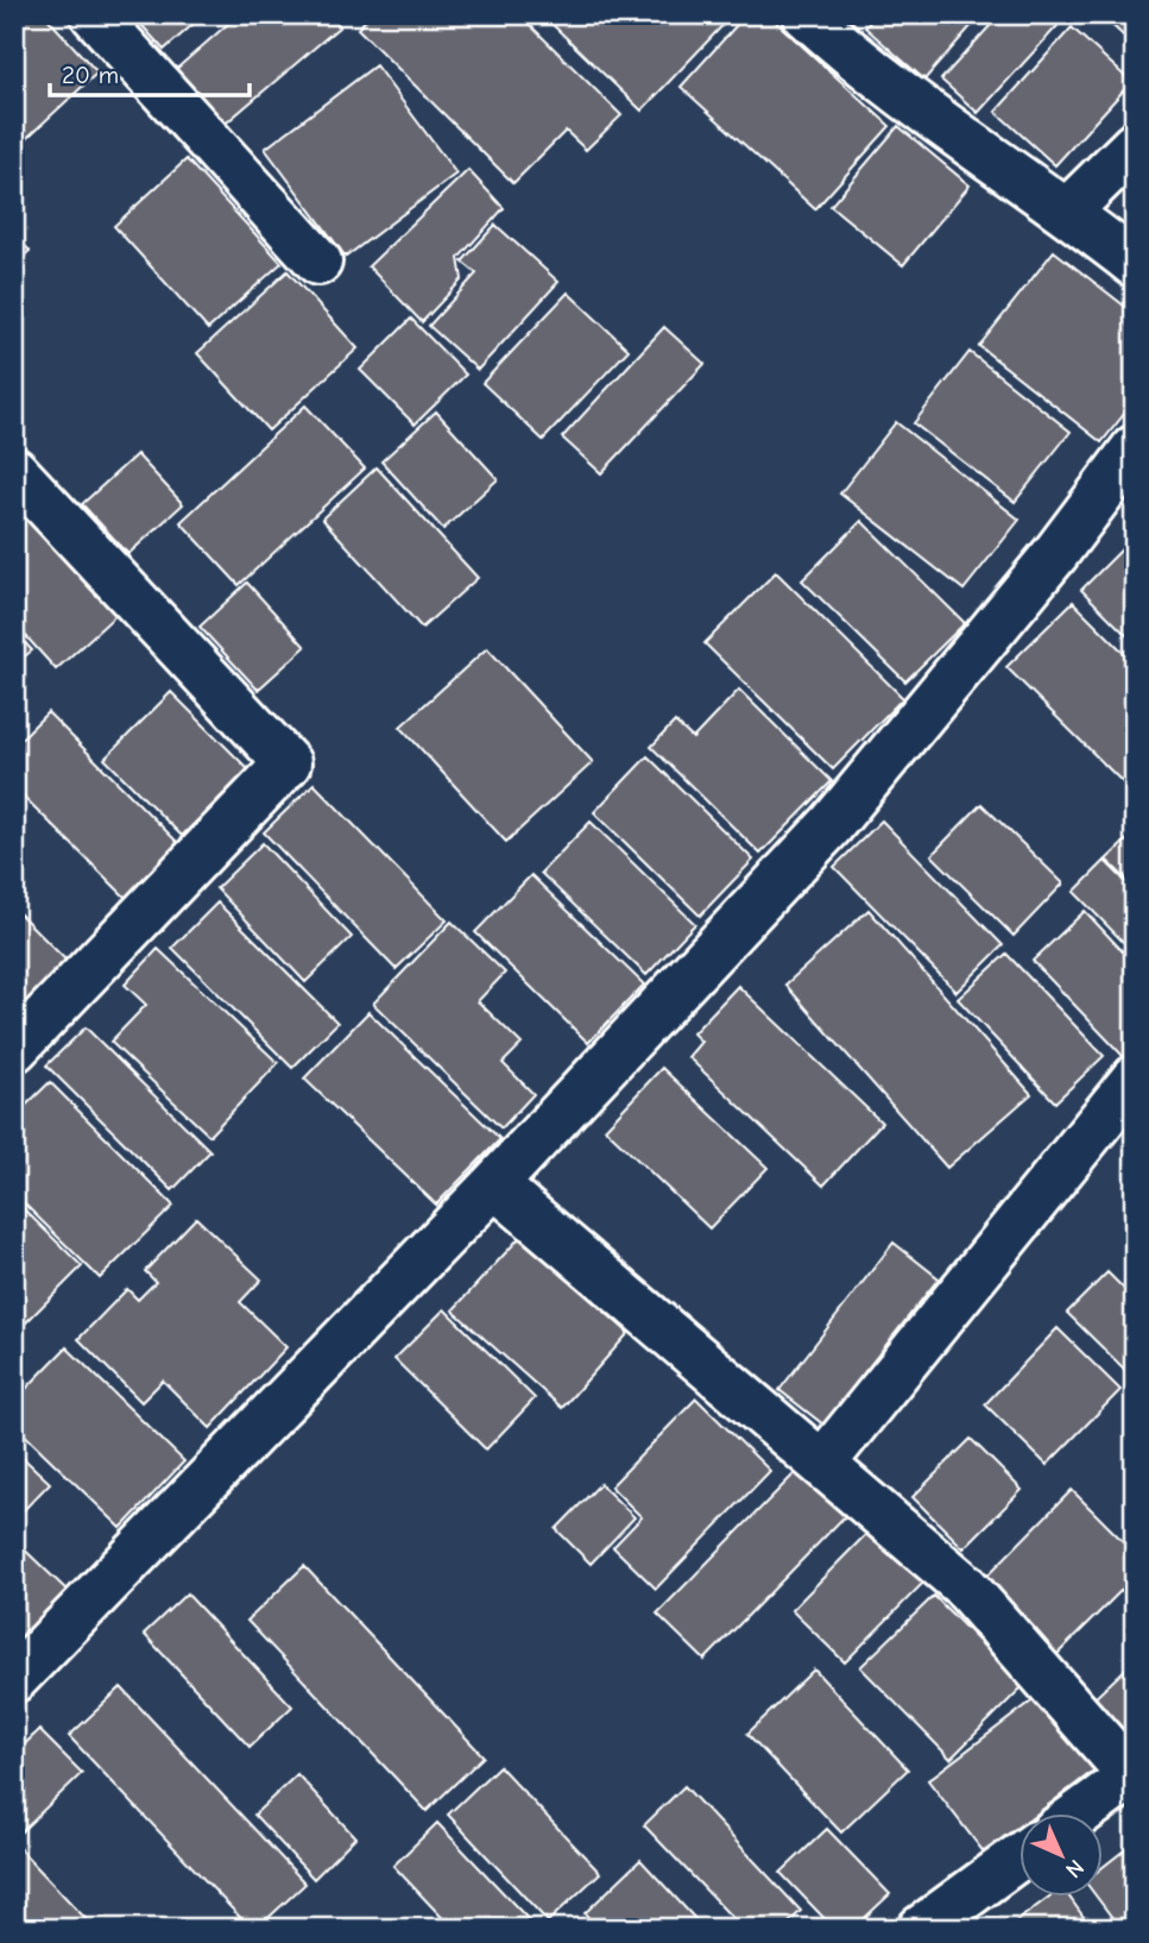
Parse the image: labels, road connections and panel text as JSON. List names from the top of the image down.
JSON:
{
  "scale_bar": "20 m",
  "north": "bottom right"
}
